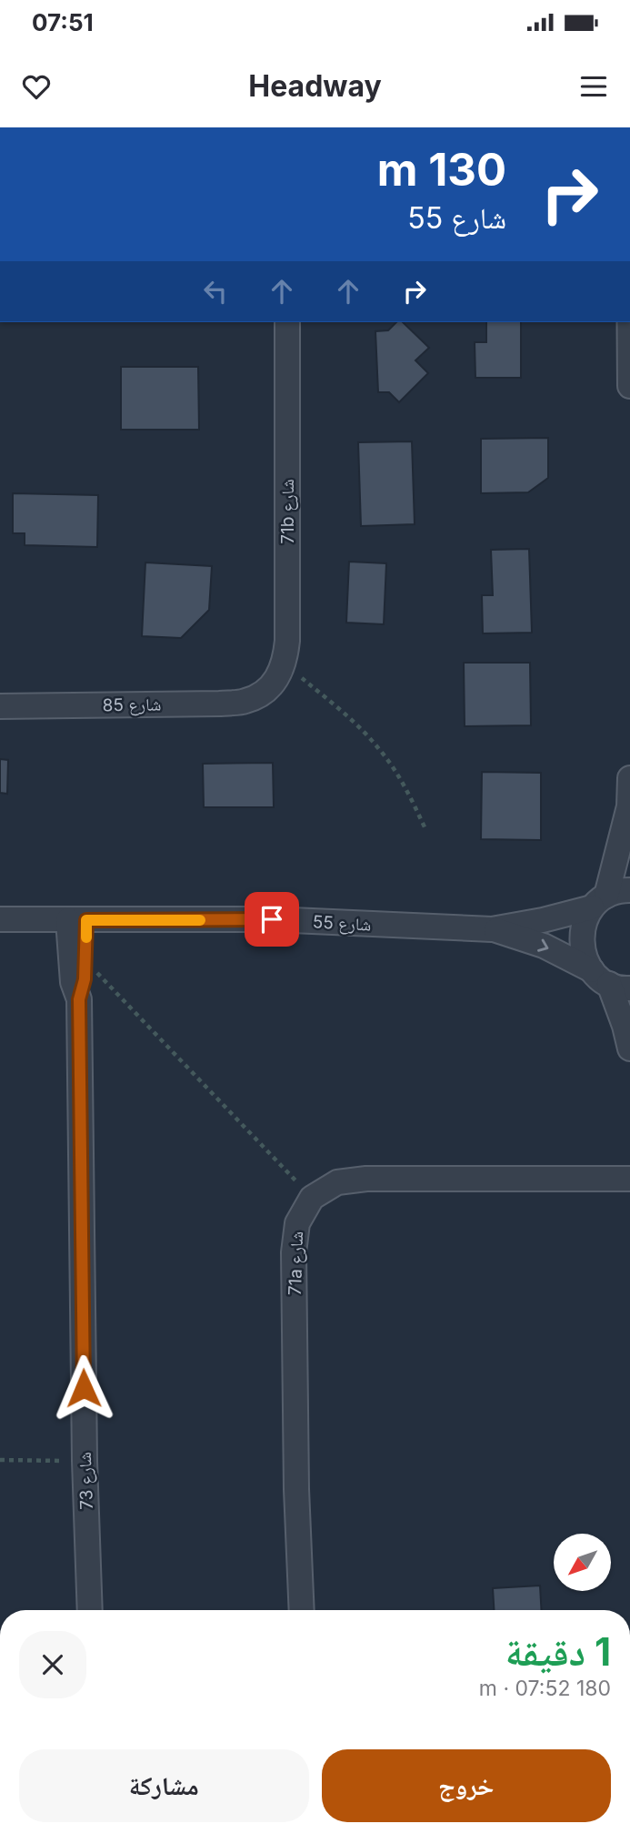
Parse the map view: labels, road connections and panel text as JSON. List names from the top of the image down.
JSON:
{
  "streets": {
    "street": [
      "71b شارع",
      "شارع 85",
      "شارع 55",
      "71a شارع",
      "شارع 73"
    ]
  },
  "crossings": [
    ["71b شارع", "شارع 85"],
    ["شارع 55", "شارع 73"]
  ],
  "north": "bottom left",
  "page": {
    "status": "07:51",
    "header": "Headway",
    "turn": ["130 m", "شارع 55"],
    "heading": ["1 دقيقة", "180 m · 07:52"],
    "buttons": ["خروج", "مشاركة"]
  }
}
